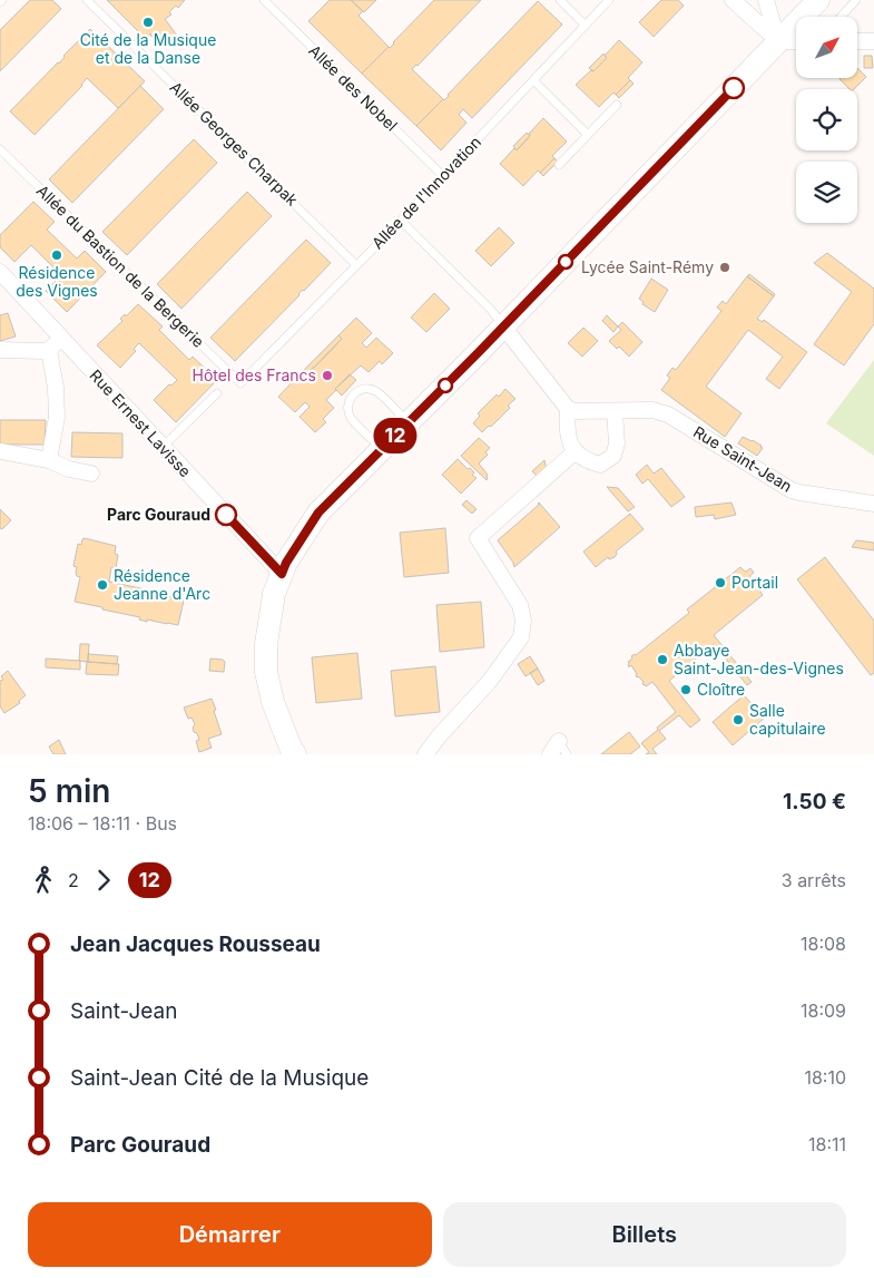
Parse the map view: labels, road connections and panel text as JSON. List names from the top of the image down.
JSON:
{
  "streets": {
    "street": ["Rue Ernest Lavisse", "Rue Saint-Jean"],
    "lane": [
      "Allée des Nobel",
      "Allée Georges Charpak",
      "Allée de l'Innovation",
      "Allée du Bastion de la Bergerie"
    ]
  },
  "crossings": [
    ["Allée des Nobel", "Allée de l'Innovation"],
    ["Allée Georges Charpak", "Allée de l'Innovation"],
    ["Allée de l'Innovation", "Allée du Bastion de la Bergerie"]
  ],
  "places": [
    "Cité de la Musique et de la Danse",
    "Résidence des Vignes",
    "Lycée Saint-Rémy",
    "Hôtel des Francs",
    "Parc Gouraud",
    "Portail",
    "Résidence Jeanne d'Arc",
    "Abbaye Saint-Jean-des-Vignes",
    "Cloître",
    "Salle capitulaire"
  ],
  "lines": ["bus line 12"],
  "north": "top right",
  "page": {
    "on_map": "12",
    "heading": ["5 min", "18:06 – 18:11 · Bus", "1.50 €"],
    "legs": ["2", "12", "3 arrêts"],
    "list": [
      {
        "name": "Jean Jacques Rousseau",
        "value": "18:08"
      },
      {
        "name": "Saint-Jean",
        "value": "18:09"
      },
      {
        "name": "Saint-Jean Cité de la Musique",
        "value": "18:10"
      },
      {
        "name": "Parc Gouraud",
        "value": "18:11"
      }
    ],
    "buttons": ["Démarrer", "Billets"]
  }
}
